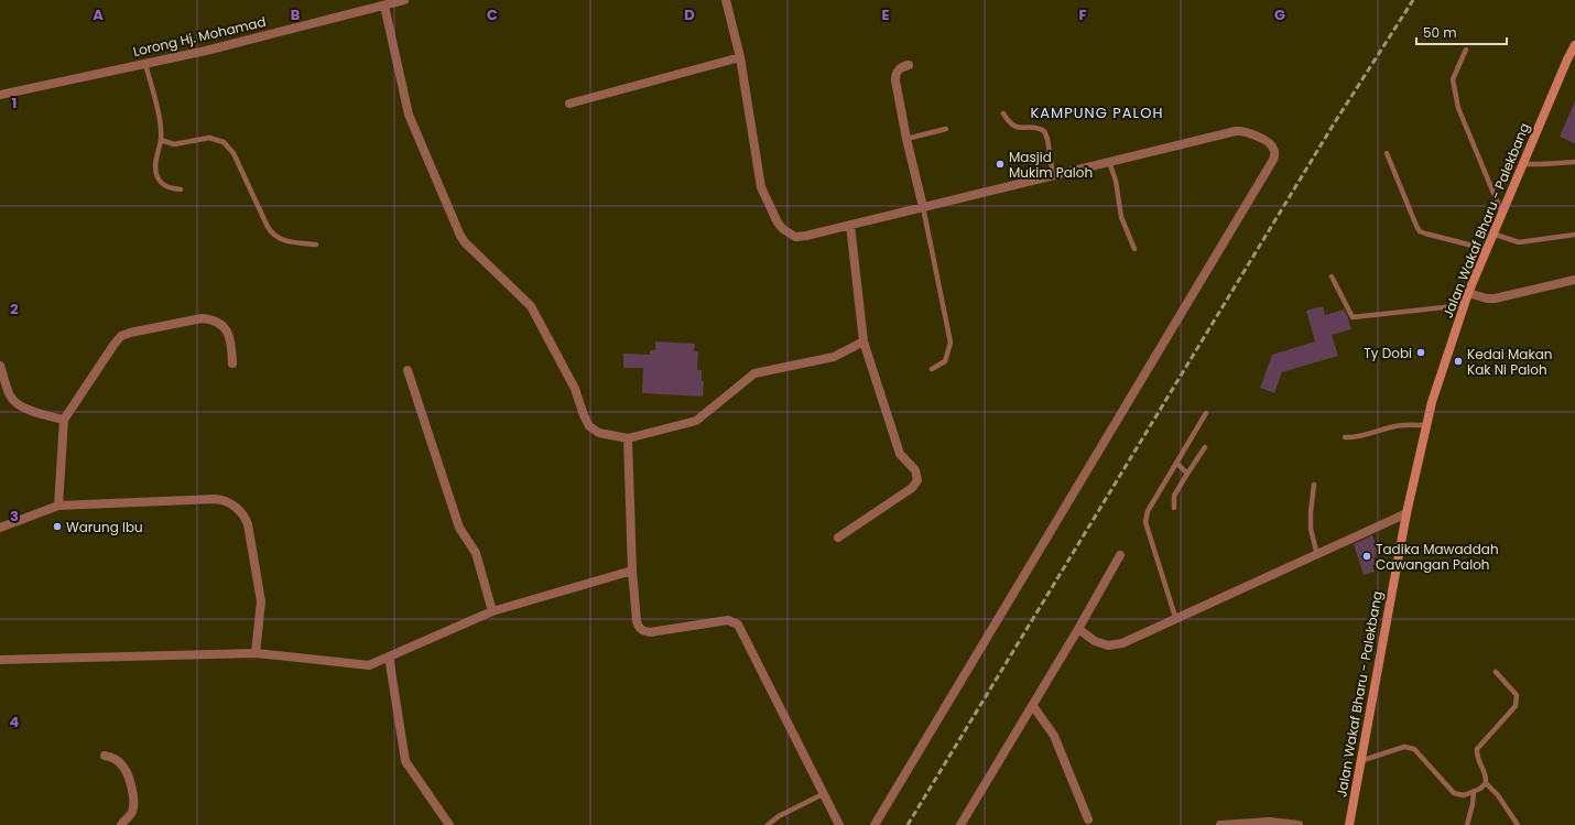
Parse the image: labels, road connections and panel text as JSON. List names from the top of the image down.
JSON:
{
  "streets": {
    "main road": ["Jalan Wakaf Bharu - Palekbang"],
    "street": ["Lorong Hj. Mohamad"]
  },
  "districts": ["KAMPUNG PALOH"],
  "places": [
    "Masjid Mukim Paloh",
    "Ty Dobi",
    "Kedai Makan Kak Ni Paloh",
    "Warung Ibu",
    "Tadika Mawaddah Cawangan Paloh"
  ],
  "scale_bar": "50 m",
  "grid": {
    "columns": [
      "A",
      "B",
      "C",
      "D",
      "E",
      "F",
      "G"
    ],
    "rows": [
      "1",
      "2",
      "3",
      "4"
    ]
  }
}
